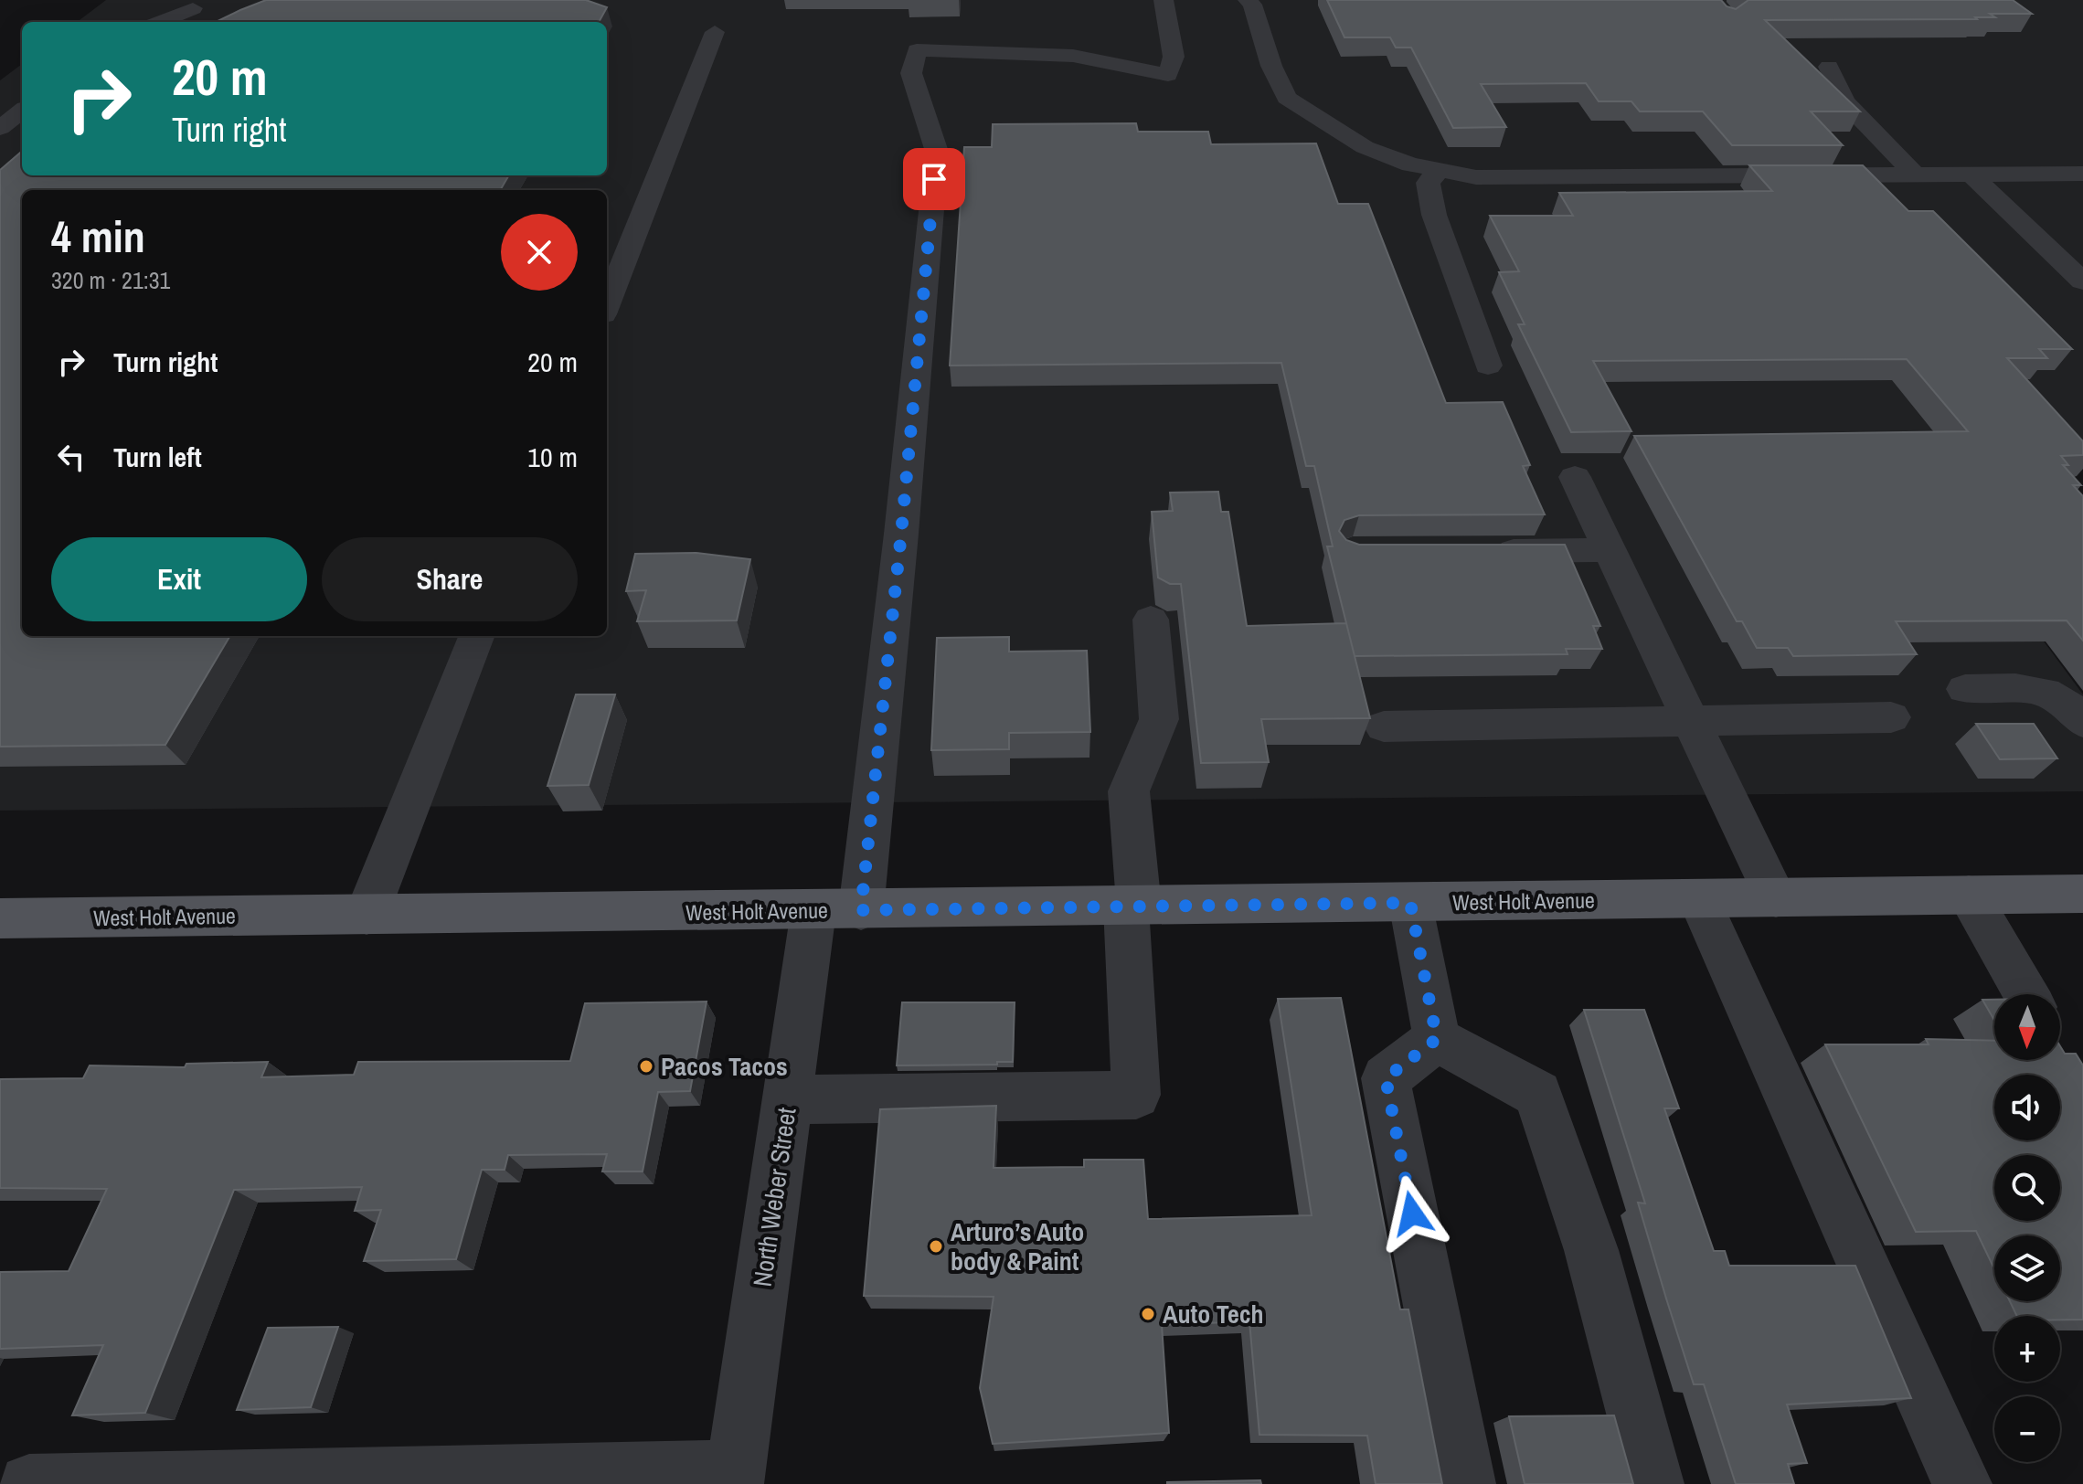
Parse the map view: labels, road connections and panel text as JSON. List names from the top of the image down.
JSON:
{
  "streets": {
    "main road": ["West Holt Avenue"],
    "street": ["North Weber Street"]
  },
  "crossings": [
    ["West Holt Avenue", "North Weber Street"]
  ],
  "places": ["Pacos Tacos", "Arturo’s Auto body & Paint", "Auto Tech"],
  "north": "bottom",
  "page": {
    "turn": ["20 m", "Turn right"],
    "heading": ["4 min", "320 m · 21:31"],
    "list": [
      {
        "name": "Turn right",
        "value": "20 m"
      },
      {
        "name": "Turn left",
        "value": "10 m"
      }
    ],
    "buttons": ["Exit", "Share"],
    "map_buttons": ["+", "−"]
  }
}
